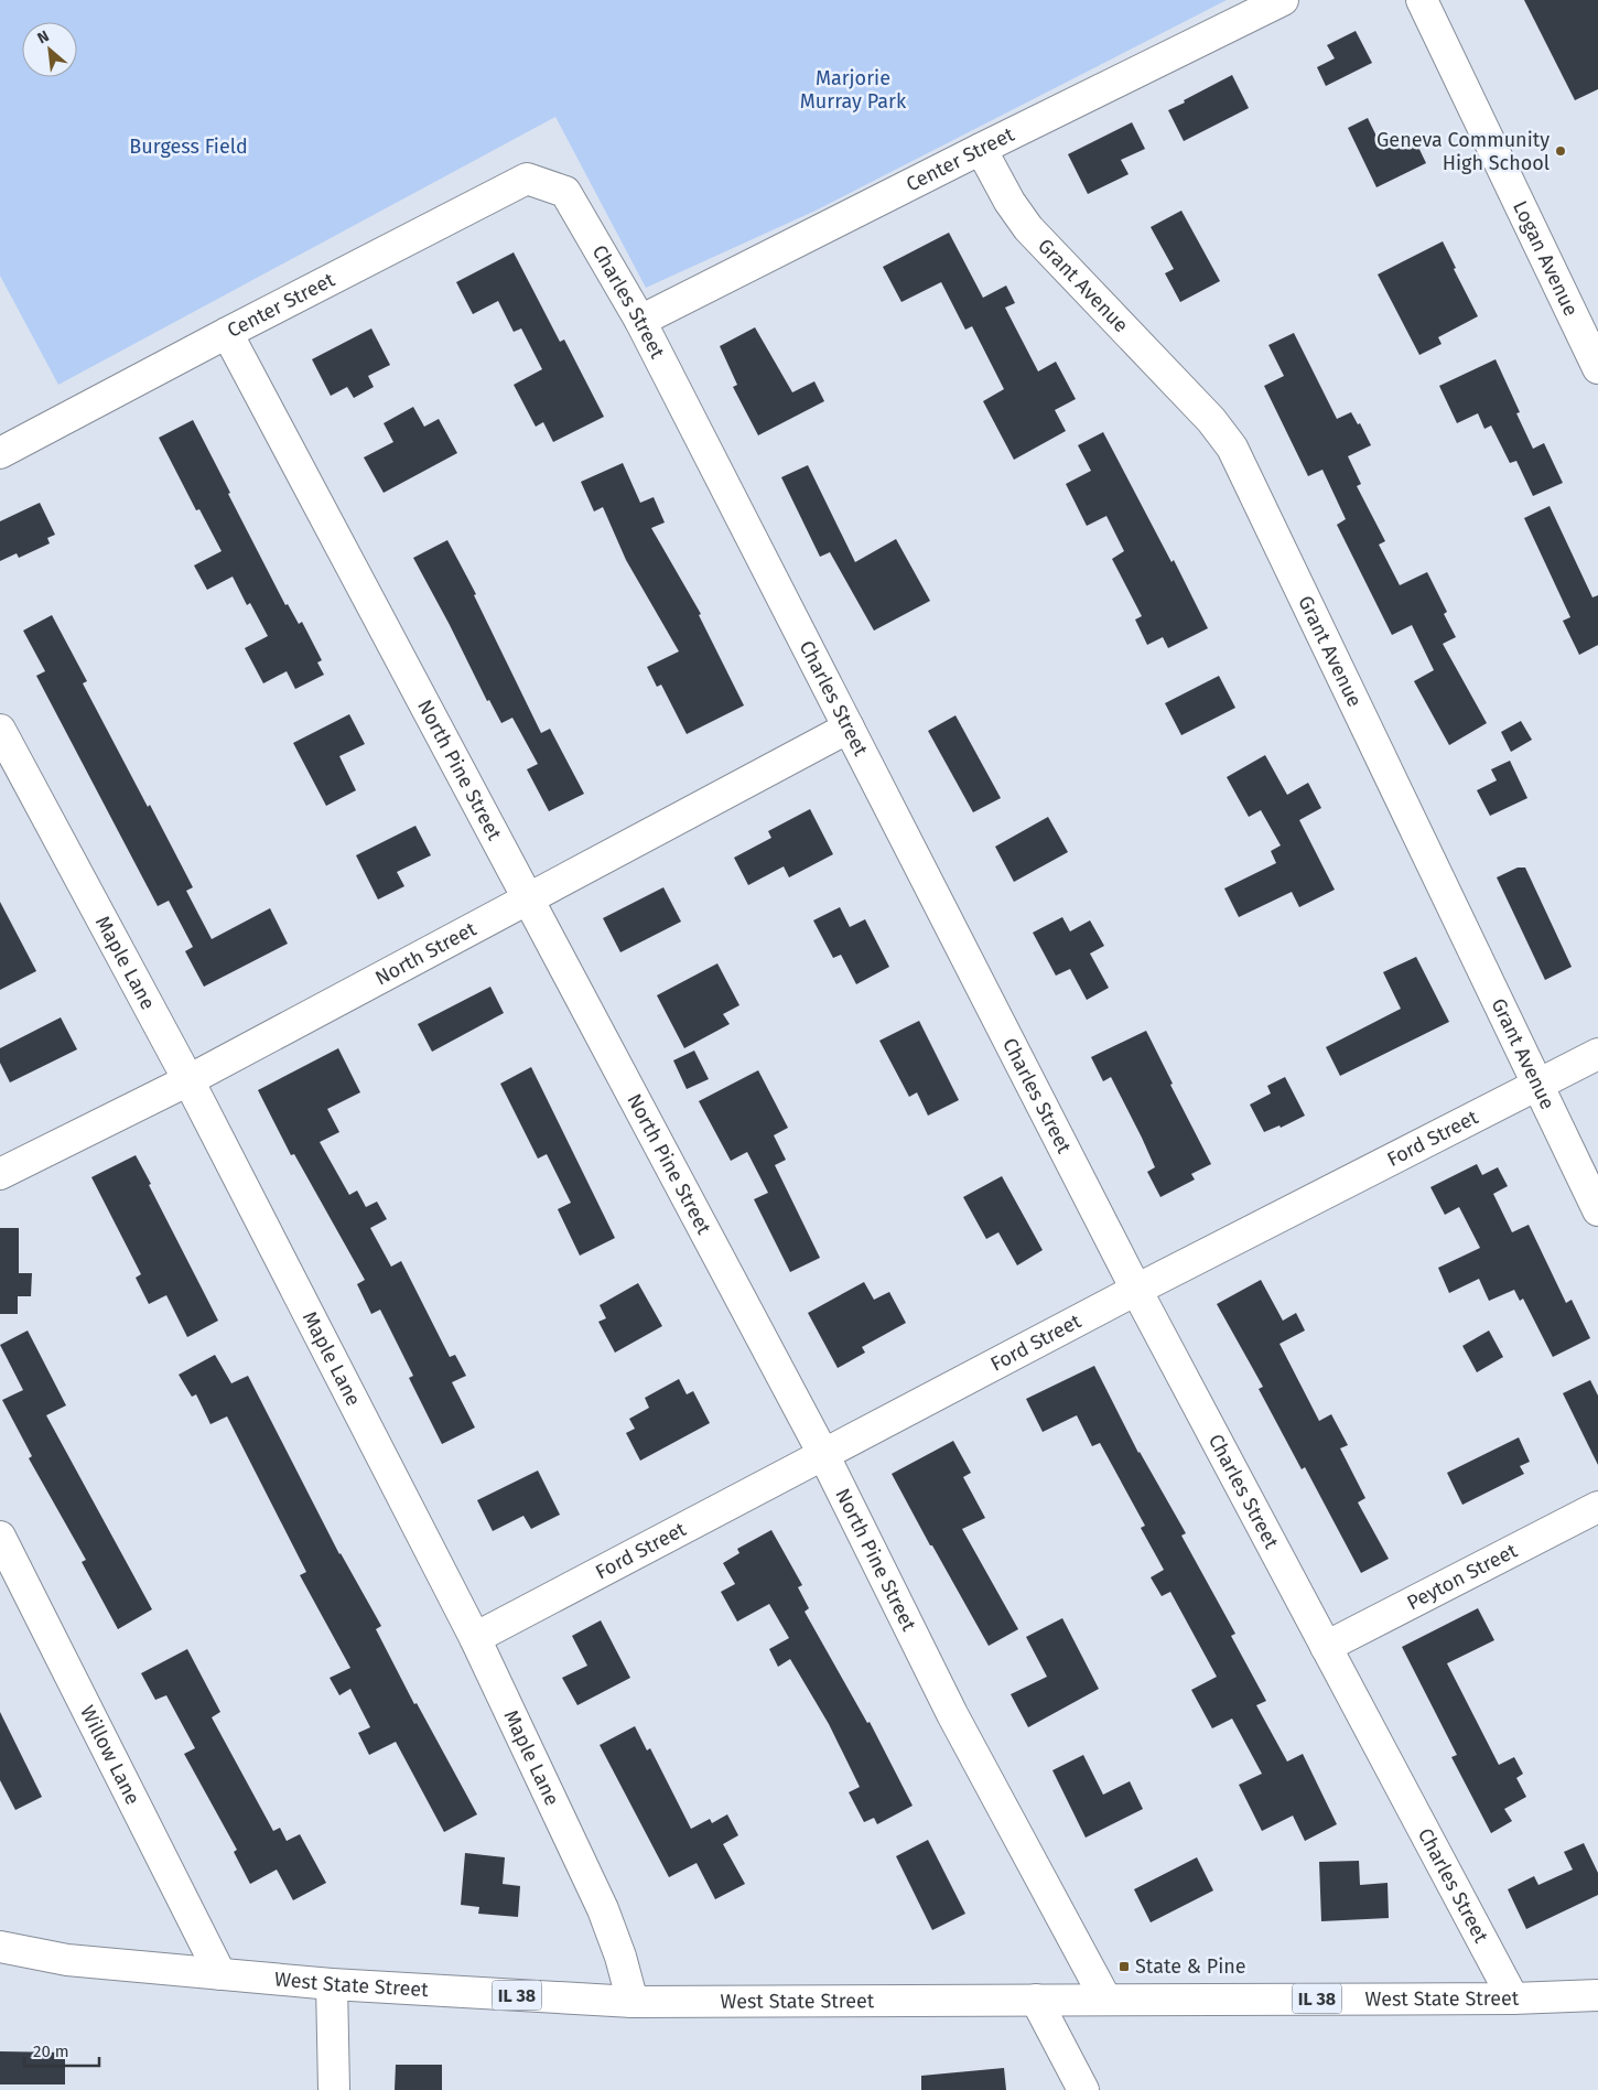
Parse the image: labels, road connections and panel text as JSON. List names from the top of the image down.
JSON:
{
  "streets": {
    "street": [
      "Center Street",
      "Logan Avenue",
      "Grant Avenue",
      "Charles Street",
      "North Pine Street",
      "North Street",
      "Maple Lane",
      "Ford Street",
      "Peyton Street",
      "Willow Lane",
      "West State Street",
      "IL 38"
    ]
  },
  "crossings": [
    ["Center Street", "Grant Avenue"],
    ["Center Street", "Charles Street"],
    ["Center Street", "North Pine Street"],
    ["Grant Avenue", "Ford Street"],
    ["Charles Street", "North Street"],
    ["Charles Street", "Ford Street"],
    ["Charles Street", "Peyton Street"],
    ["Charles Street", "West State Street"],
    ["North Pine Street", "North Street"],
    ["North Pine Street", "Ford Street"],
    ["North Pine Street", "West State Street"],
    ["North Street", "Maple Lane"],
    ["Maple Lane", "Ford Street"],
    ["Maple Lane", "West State Street"],
    ["Willow Lane", "West State Street"]
  ],
  "parks": ["Marjorie Murray Park", "Burgess Field"],
  "places": {
    "other": ["Geneva Community High School"],
    "transit": ["State & Pine"]
  },
  "scale_bar": "20 m",
  "north": "top left"
}
